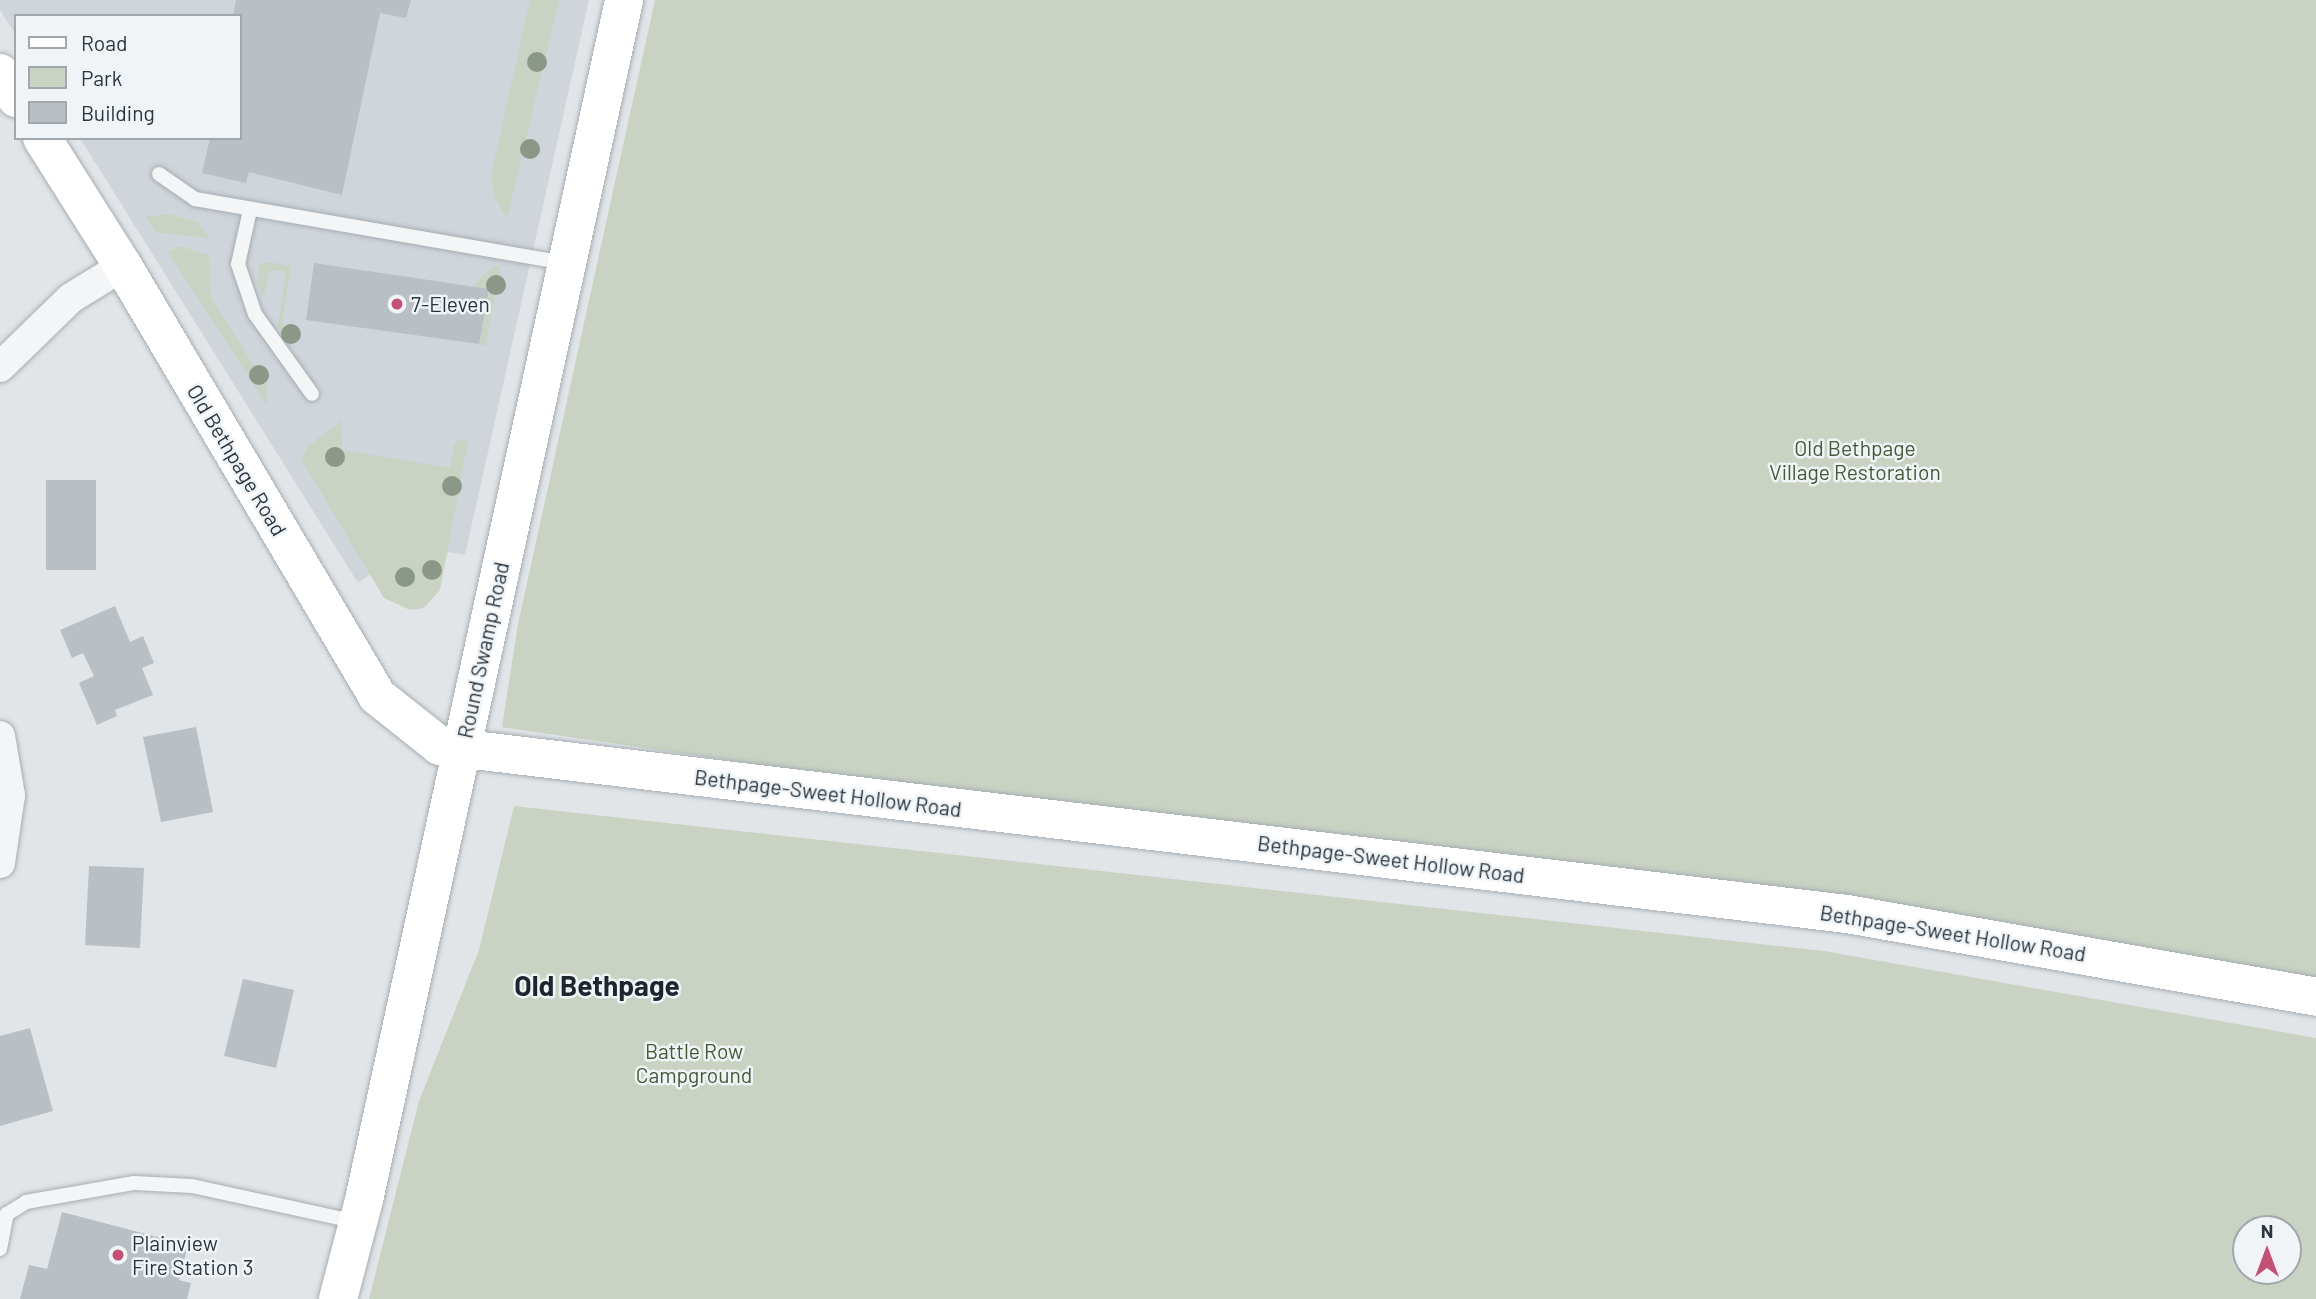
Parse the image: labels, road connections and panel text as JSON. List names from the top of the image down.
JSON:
{
  "streets": {
    "main road": ["Old Bethpage Road", "Round Swamp Road", "Bethpage-Sweet Hollow Road"]
  },
  "crossings": [
    ["Old Bethpage Road", "Round Swamp Road"],
    ["Old Bethpage Road", "Bethpage-Sweet Hollow Road"],
    ["Round Swamp Road", "Bethpage-Sweet Hollow Road"]
  ],
  "districts": ["Old Bethpage"],
  "parks": ["Old Bethpage Village Restoration", "Battle Row Campground"],
  "places": ["7-Eleven", "Plainview Fire Station 3"],
  "legend": ["Road", "Park", "Building"],
  "north": "top"
}
